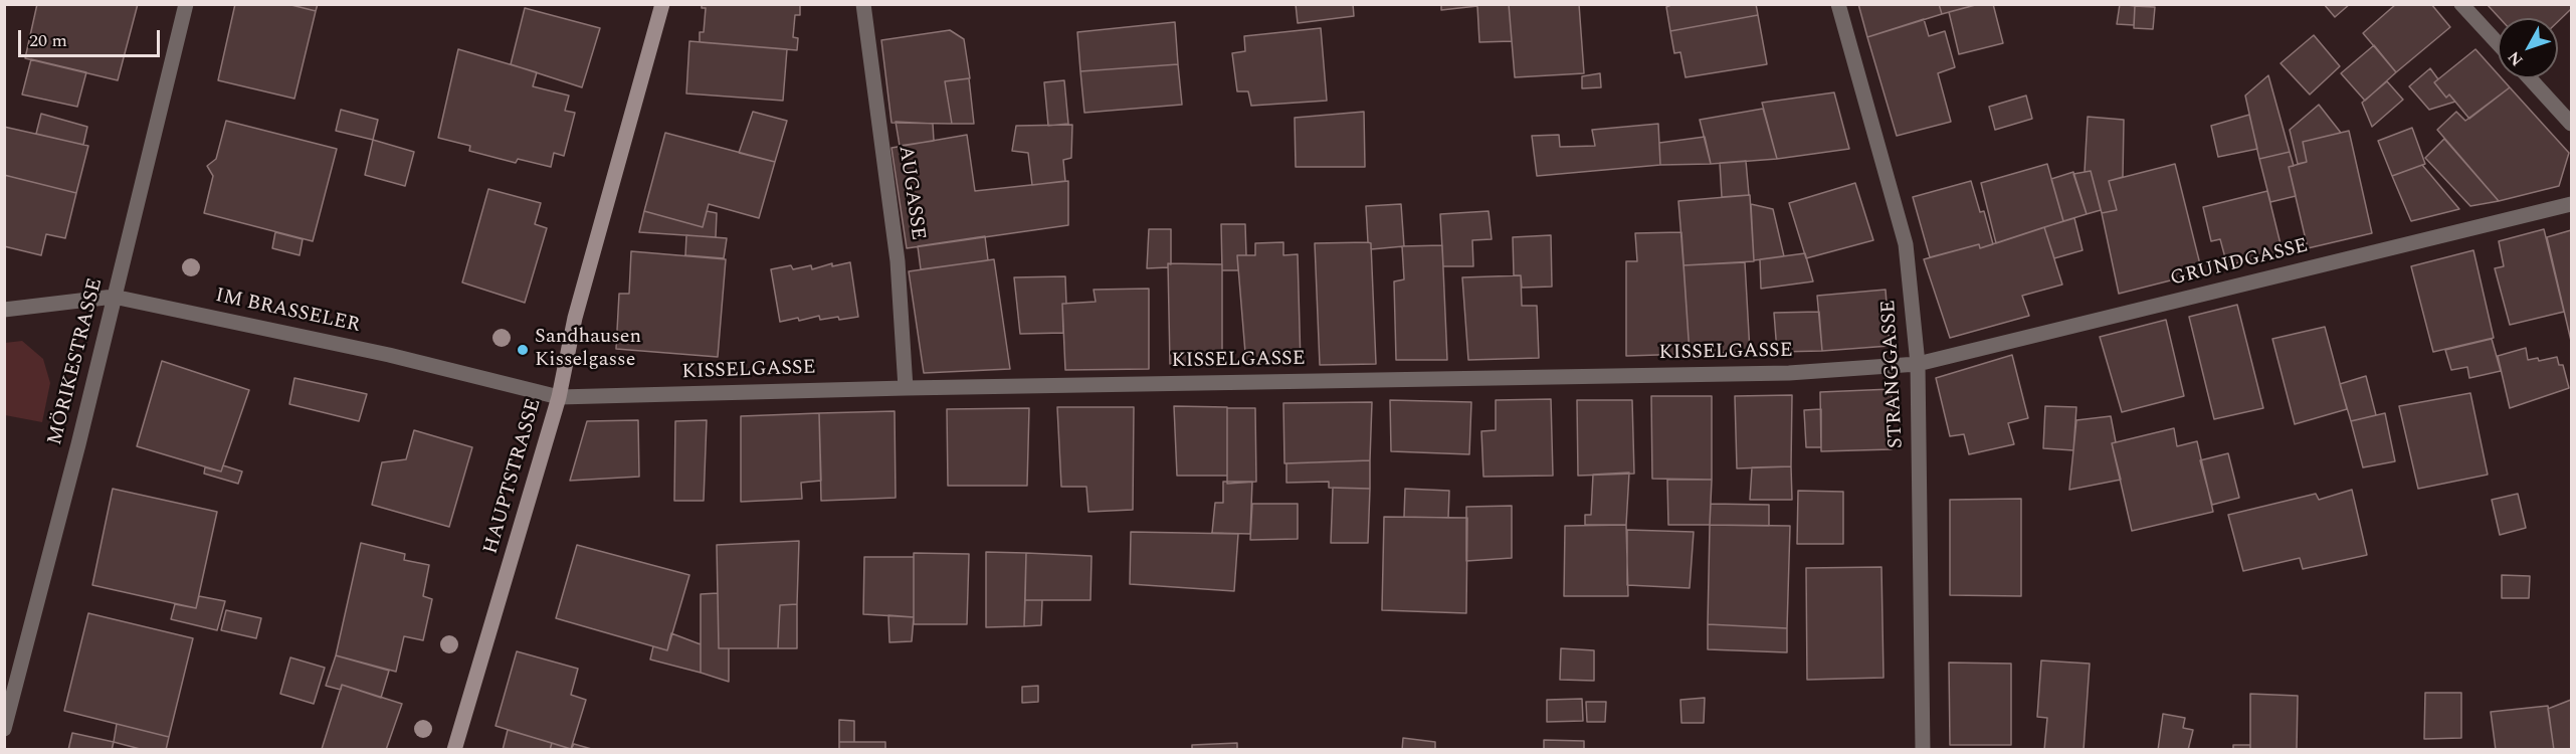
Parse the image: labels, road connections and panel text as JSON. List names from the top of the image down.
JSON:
{
  "streets": {
    "street": [
      "AUGASSE",
      "GRUNDGASSE",
      "IM BRASSELER",
      "KISSELGASSE",
      "MÖRIKESTRASSE",
      "STRANGGASSE",
      "HAUPTSTRASSE"
    ]
  },
  "crossings": [
    ["AUGASSE", "KISSELGASSE"],
    ["GRUNDGASSE", "KISSELGASSE"],
    ["GRUNDGASSE", "STRANGGASSE"],
    ["IM BRASSELER", "KISSELGASSE"],
    ["IM BRASSELER", "MÖRIKESTRASSE"],
    ["IM BRASSELER", "HAUPTSTRASSE"],
    ["KISSELGASSE", "STRANGGASSE"],
    ["KISSELGASSE", "HAUPTSTRASSE"]
  ],
  "places": ["Sandhausen Kisselgasse"],
  "scale_bar": "20 m",
  "north": "bottom left"
}
